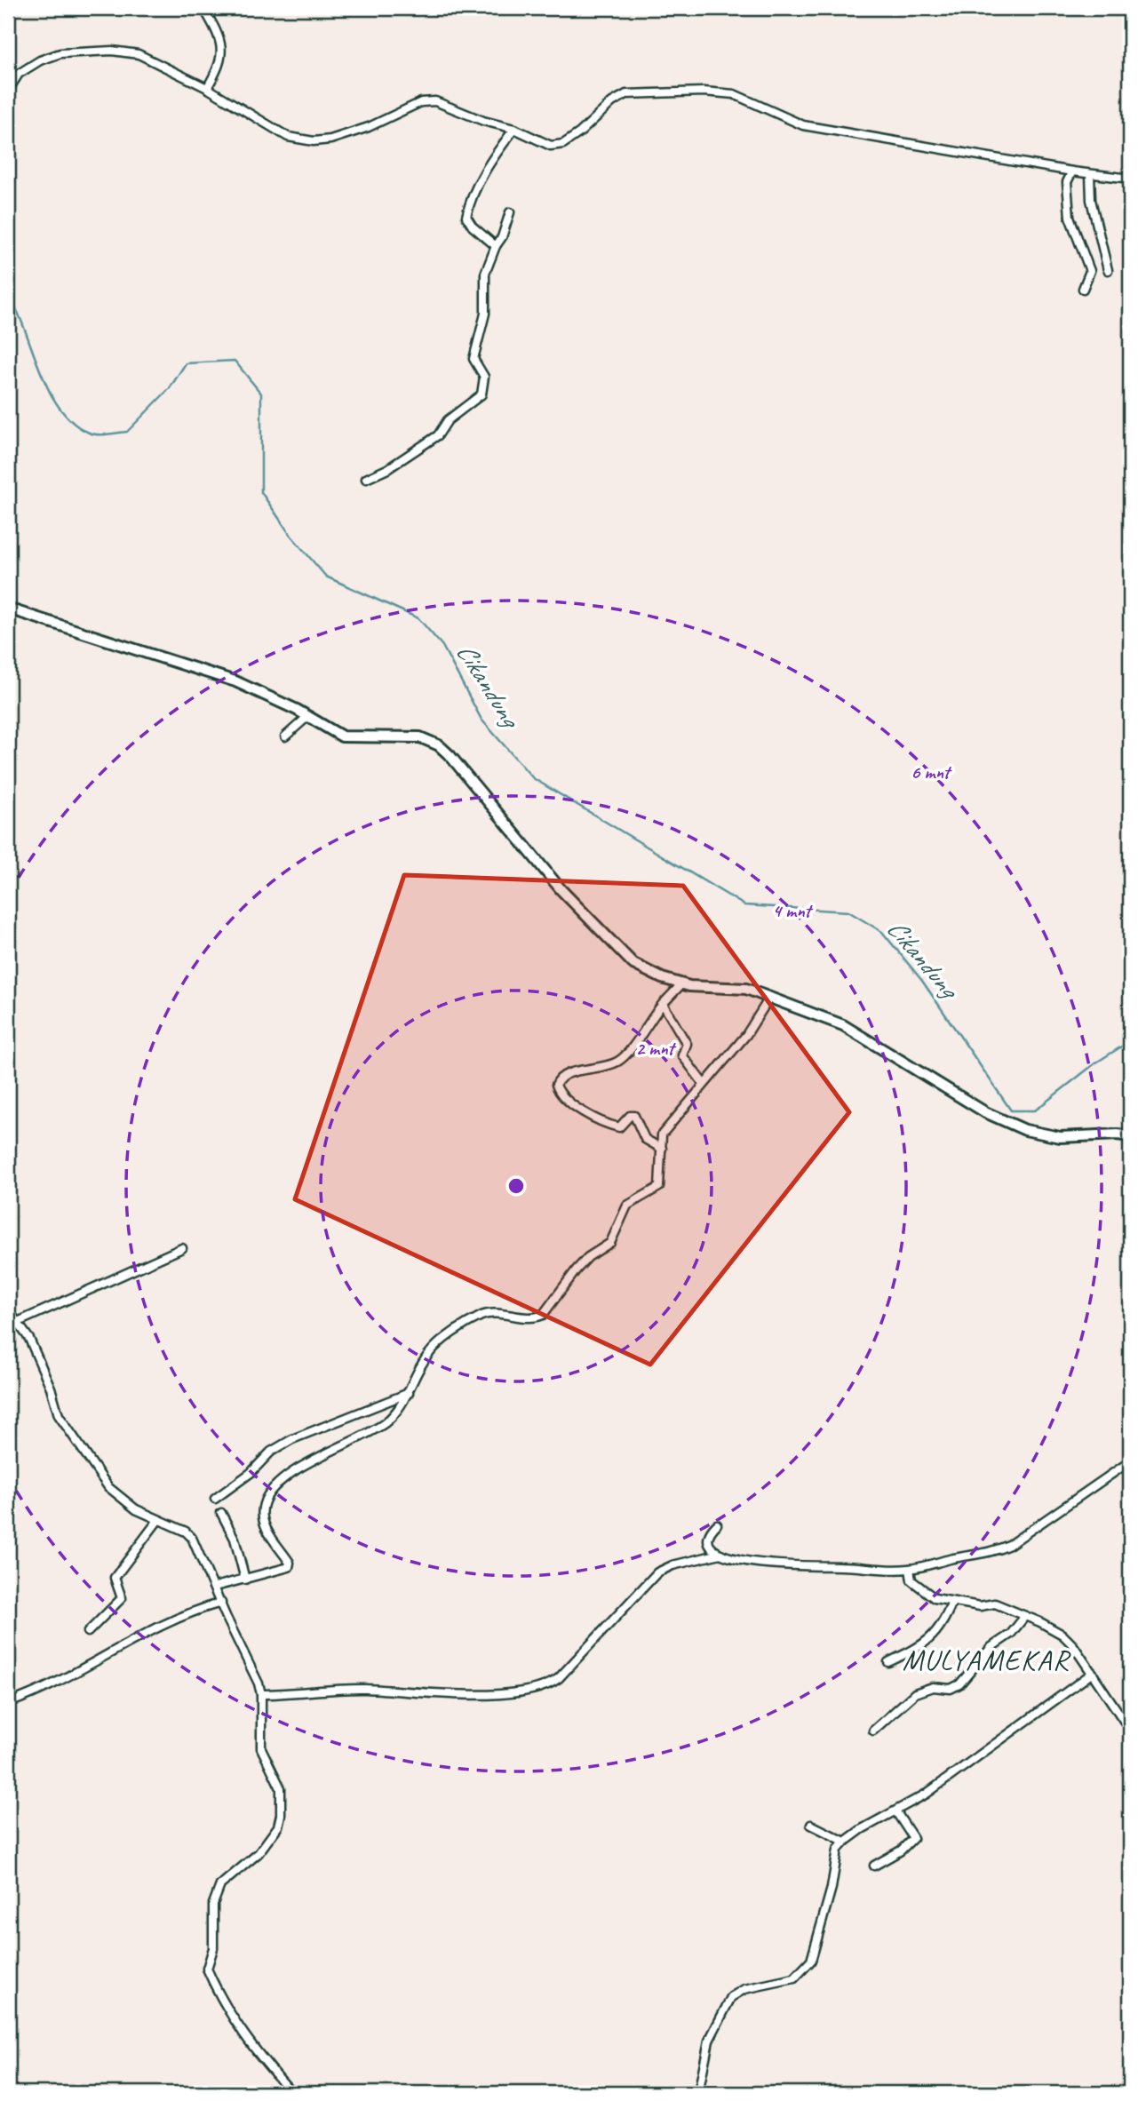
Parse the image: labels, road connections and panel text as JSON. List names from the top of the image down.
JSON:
{
  "districts": ["MULYAMEKAR"],
  "water": ["Cikandung"],
  "rings": ["6 mnt", "4 mnt", "2 mnt"]
}
